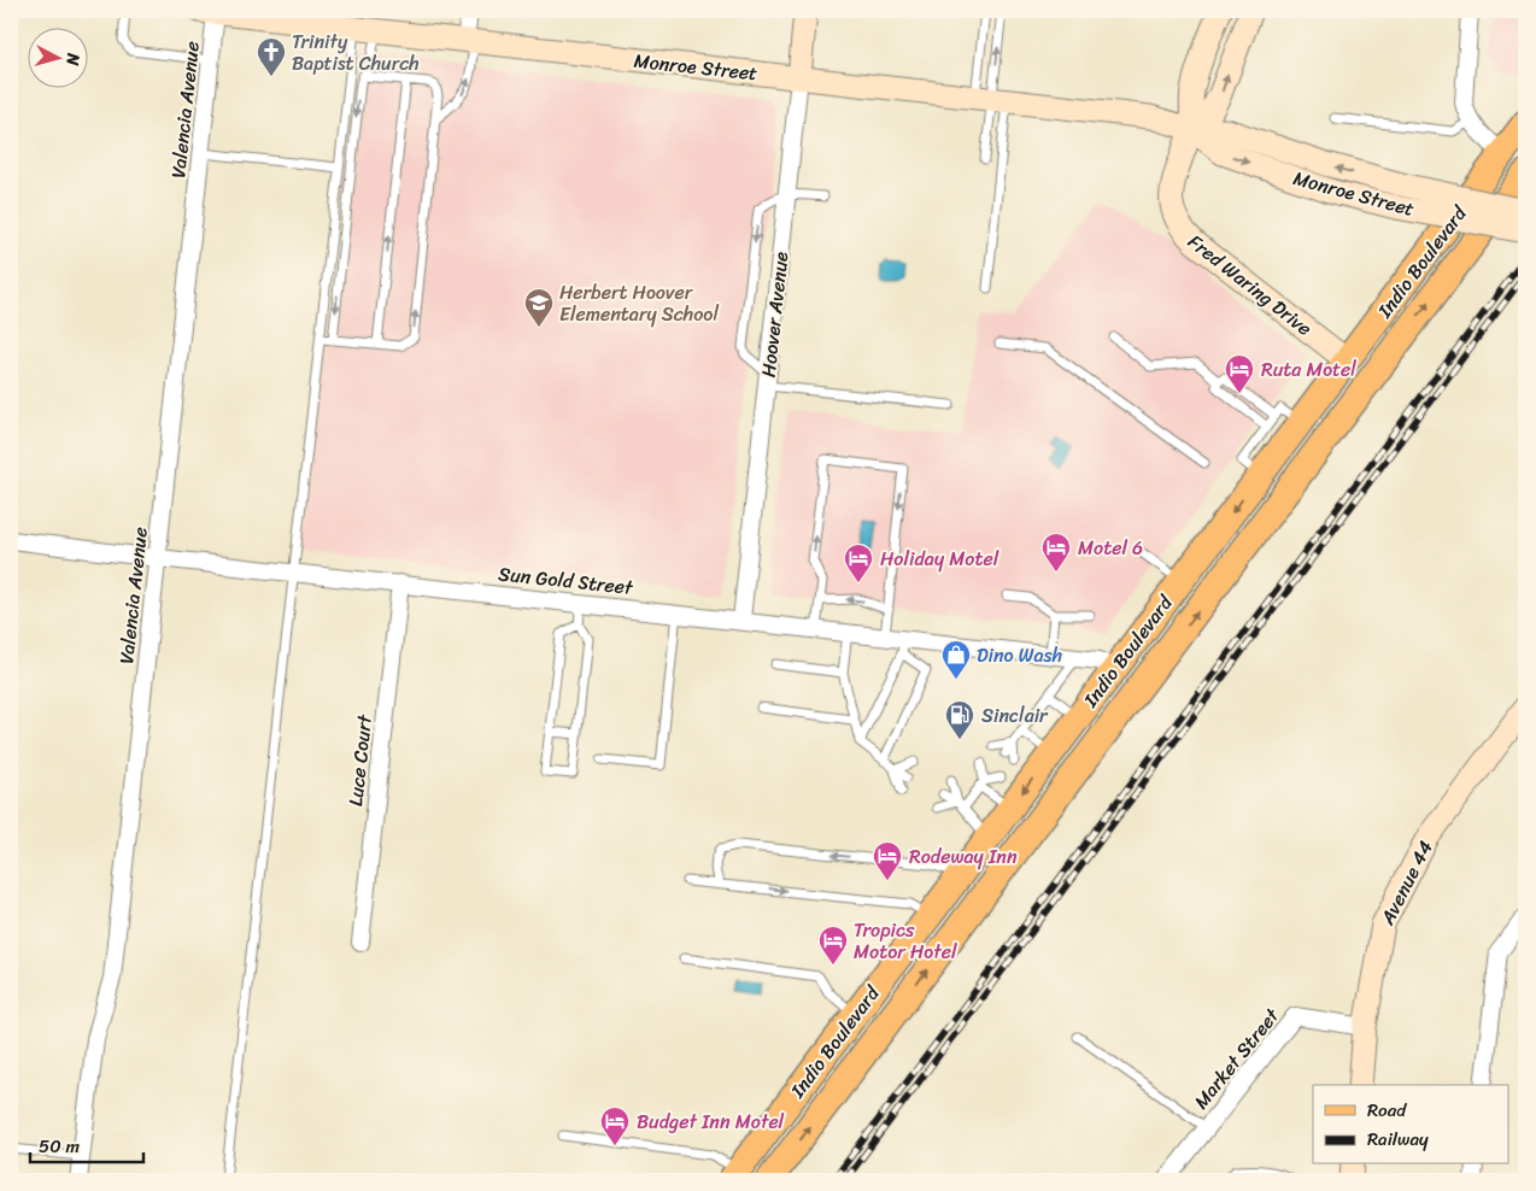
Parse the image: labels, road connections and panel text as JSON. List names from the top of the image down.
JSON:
{
  "streets": {
    "main road": [
      "Monroe Street",
      "Indio Boulevard",
      "Fred Waring Drive",
      "Hoover Avenue",
      "Avenue 44"
    ],
    "street": [
      "Valencia Avenue",
      "Sun Gold Street",
      "Luce Court",
      "Market Street"
    ]
  },
  "crossings": [
    ["Monroe Street", "Valencia Avenue"],
    ["Monroe Street", "Fred Waring Drive"],
    ["Monroe Street", "Hoover Avenue"],
    ["Valencia Avenue", "Sun Gold Street"],
    ["Indio Boulevard", "Fred Waring Drive"],
    ["Indio Boulevard", "Sun Gold Street"],
    ["Hoover Avenue", "Sun Gold Street"],
    ["Sun Gold Street", "Luce Court"],
    ["Avenue 44", "Market Street"]
  ],
  "places": {
    "church": ["Trinity Baptist Church"],
    "school or university": ["Herbert Hoover Elementary School"],
    "hotel": [
      "Ruta Motel",
      "Motel 6",
      "Holiday Motel",
      "Rodeway Inn",
      "Tropics Motor Hotel",
      "Budget Inn Motel"
    ],
    "shop": ["Dino Wash"],
    "fuel station": ["Sinclair"]
  },
  "legend": ["Road", "Railway"],
  "scale_bar": "50 m",
  "north": "right"
}
